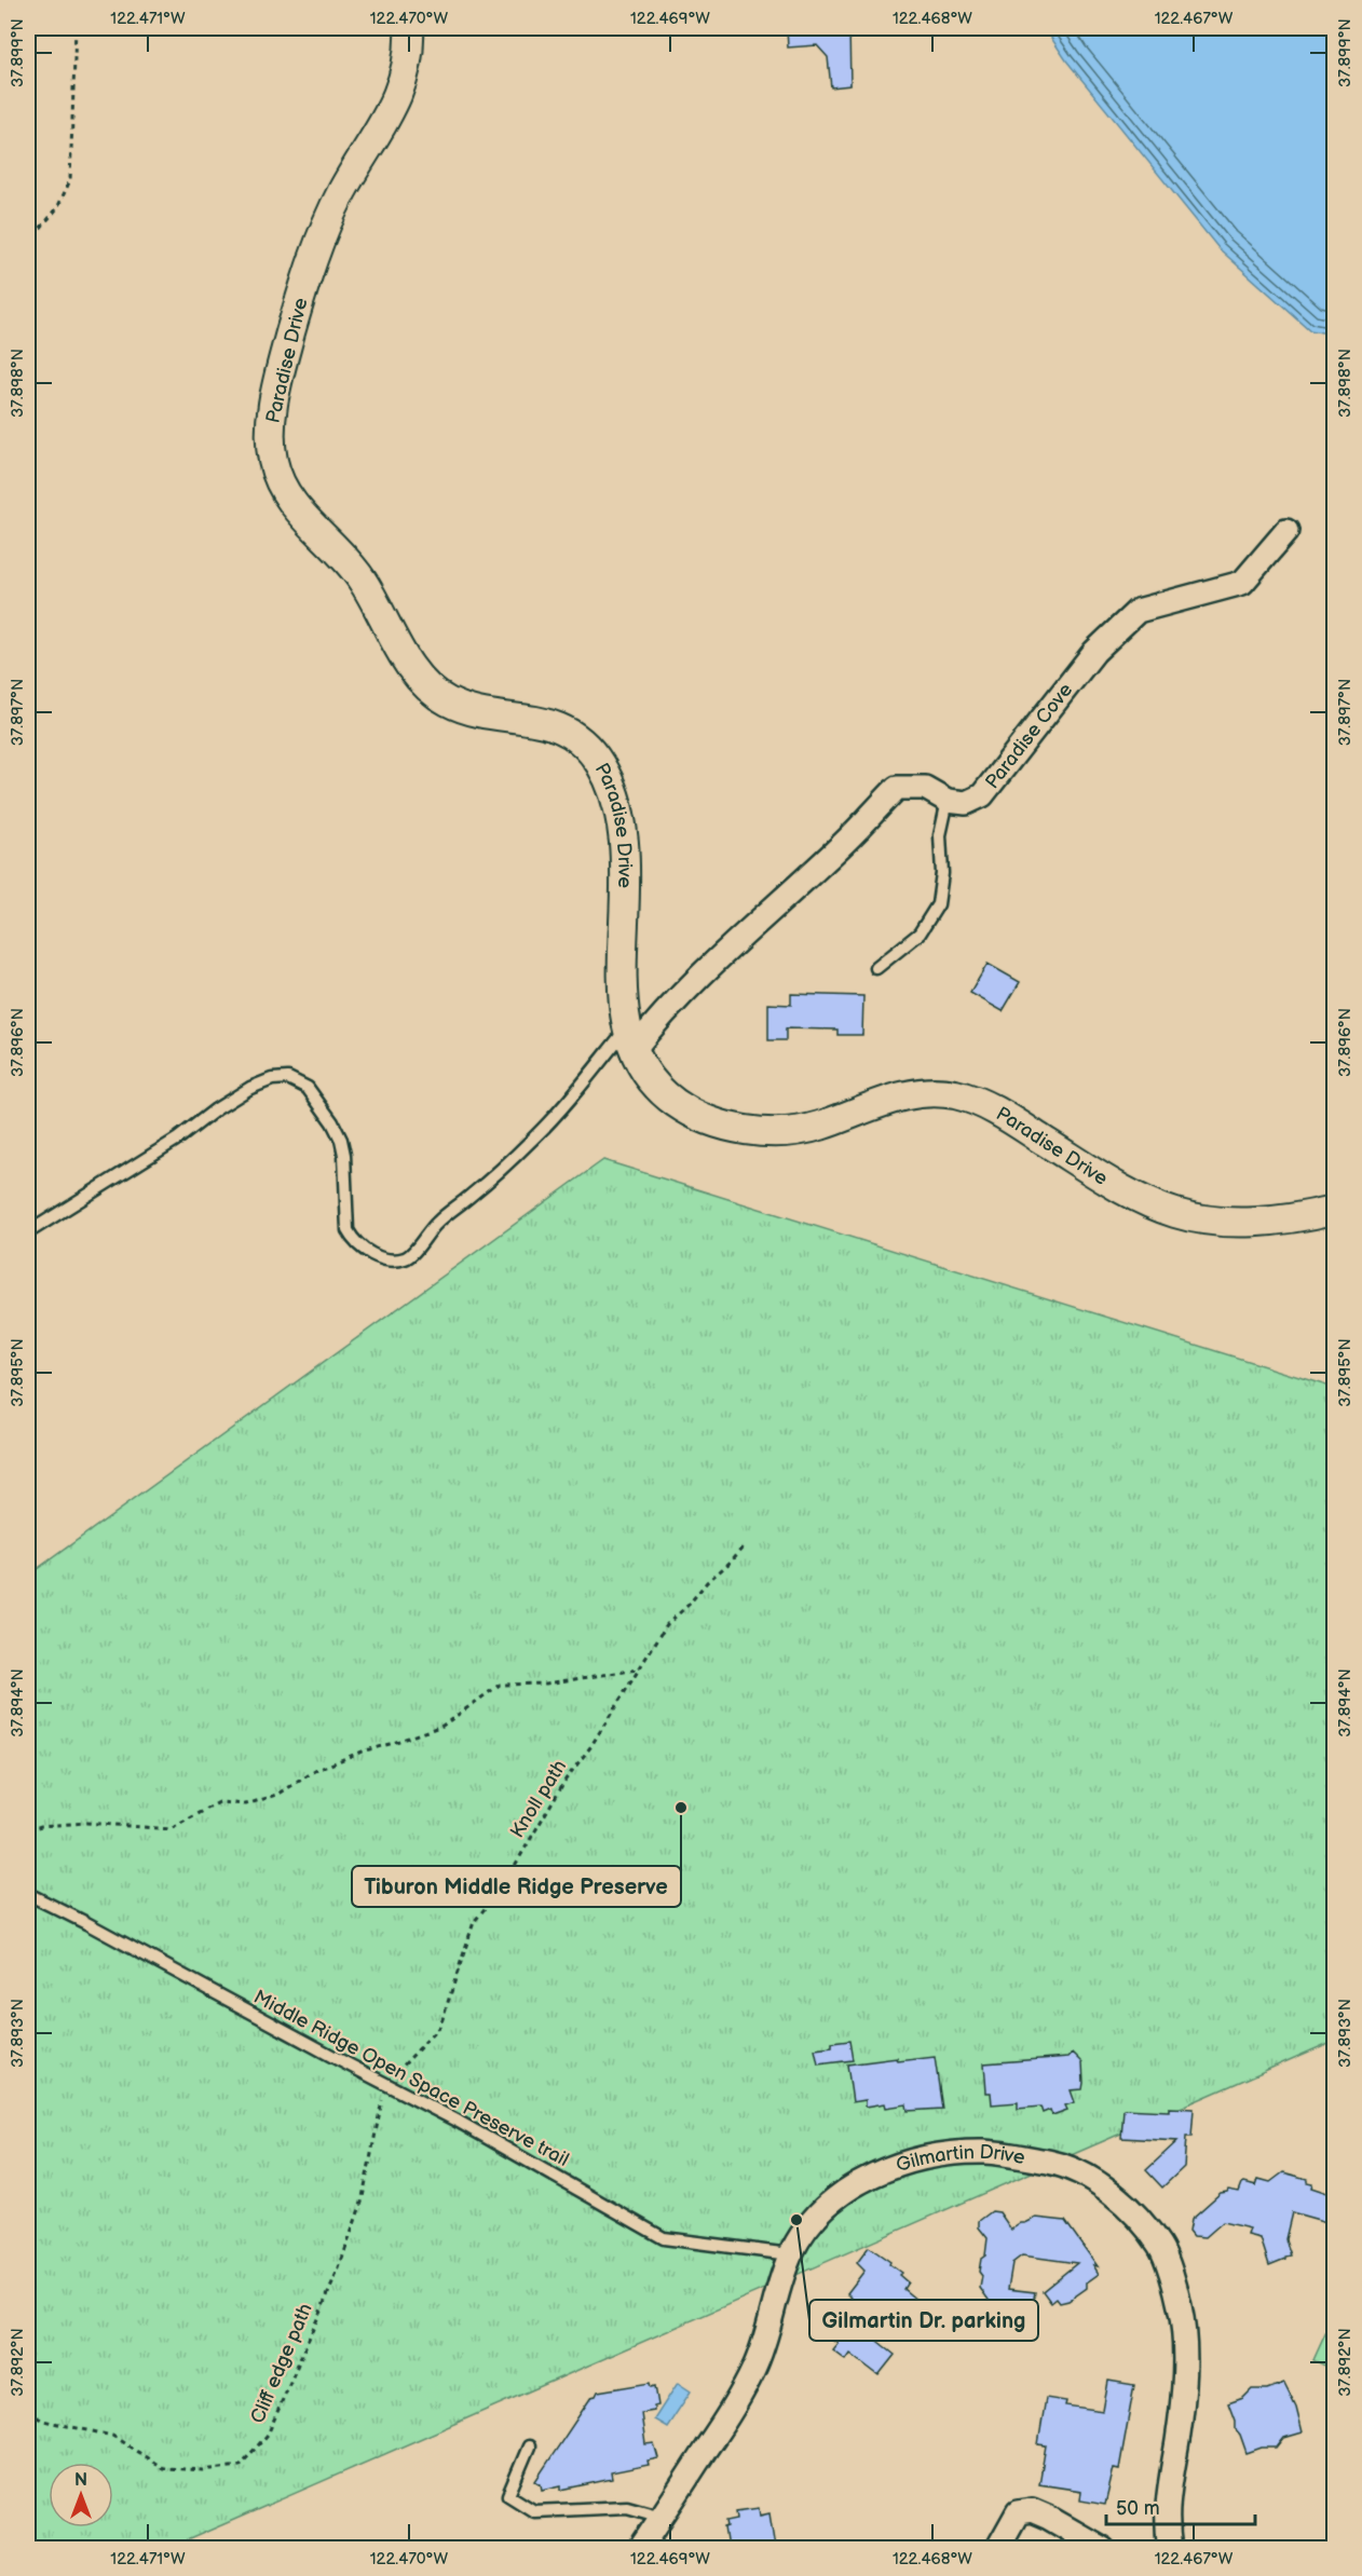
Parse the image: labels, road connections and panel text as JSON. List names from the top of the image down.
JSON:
{
  "streets": {
    "street": ["Paradise Drive", "Paradise Cove", "Gilmartin Drive"],
    "lane": ["Middle Ridge Open Space Preserve trail"],
    "path": ["Knoll path", "Cliff edge path"]
  },
  "crossings": [
    ["Knoll path", "Middle Ridge Open Space Preserve trail"],
    ["Knoll path", "Cliff edge path"],
    ["Middle Ridge Open Space Preserve trail", "Gilmartin Drive"],
    ["Middle Ridge Open Space Preserve trail", "Cliff edge path"]
  ],
  "places": ["Tiburon Middle Ridge Preserve", "Gilmartin Dr. parking"],
  "scale_bar": "50 m",
  "north": "top",
  "coordinates": [
    "122.471°W",
    "122.470°W",
    "122.469°W",
    "122.468°W",
    "122.467°W",
    "37.899°N",
    "37.898°N",
    "37.897°N",
    "37.896°N",
    "37.895°N",
    "37.894°N",
    "37.893°N",
    "37.892°N"
  ]
}
